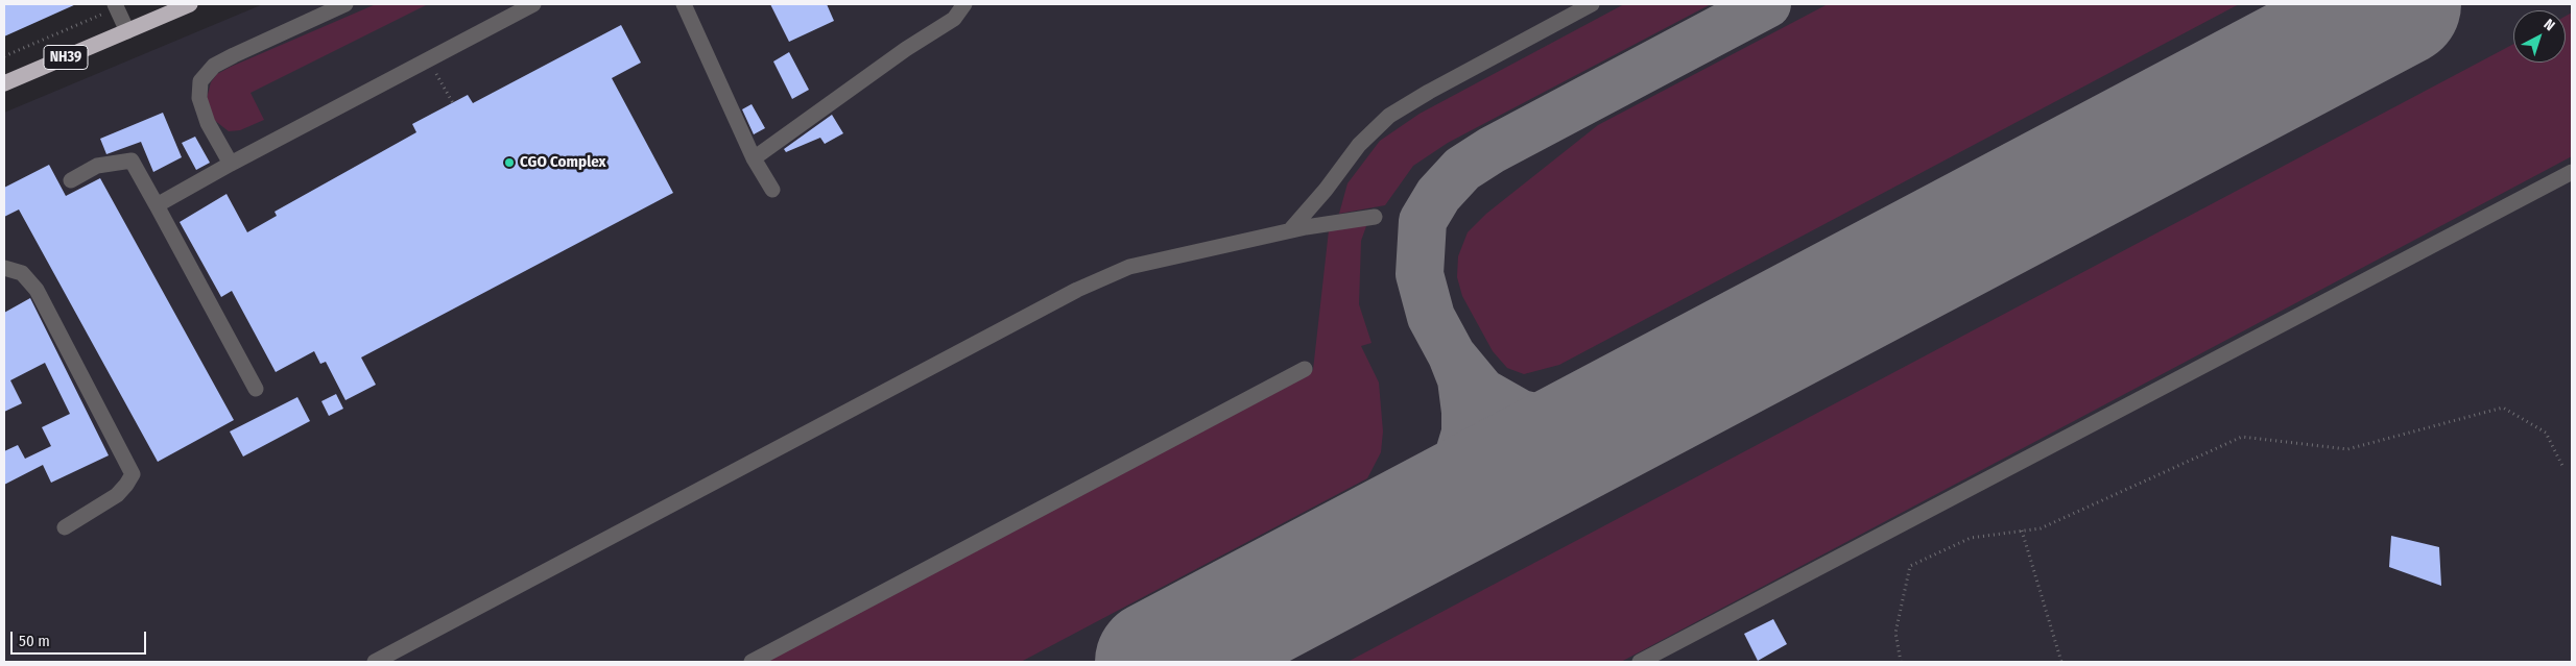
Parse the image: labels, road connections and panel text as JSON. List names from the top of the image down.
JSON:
{
  "streets": {
    "highway": ["NH39"]
  },
  "places": ["CGO Complex"],
  "scale_bar": "50 m",
  "north": "top right"
}
